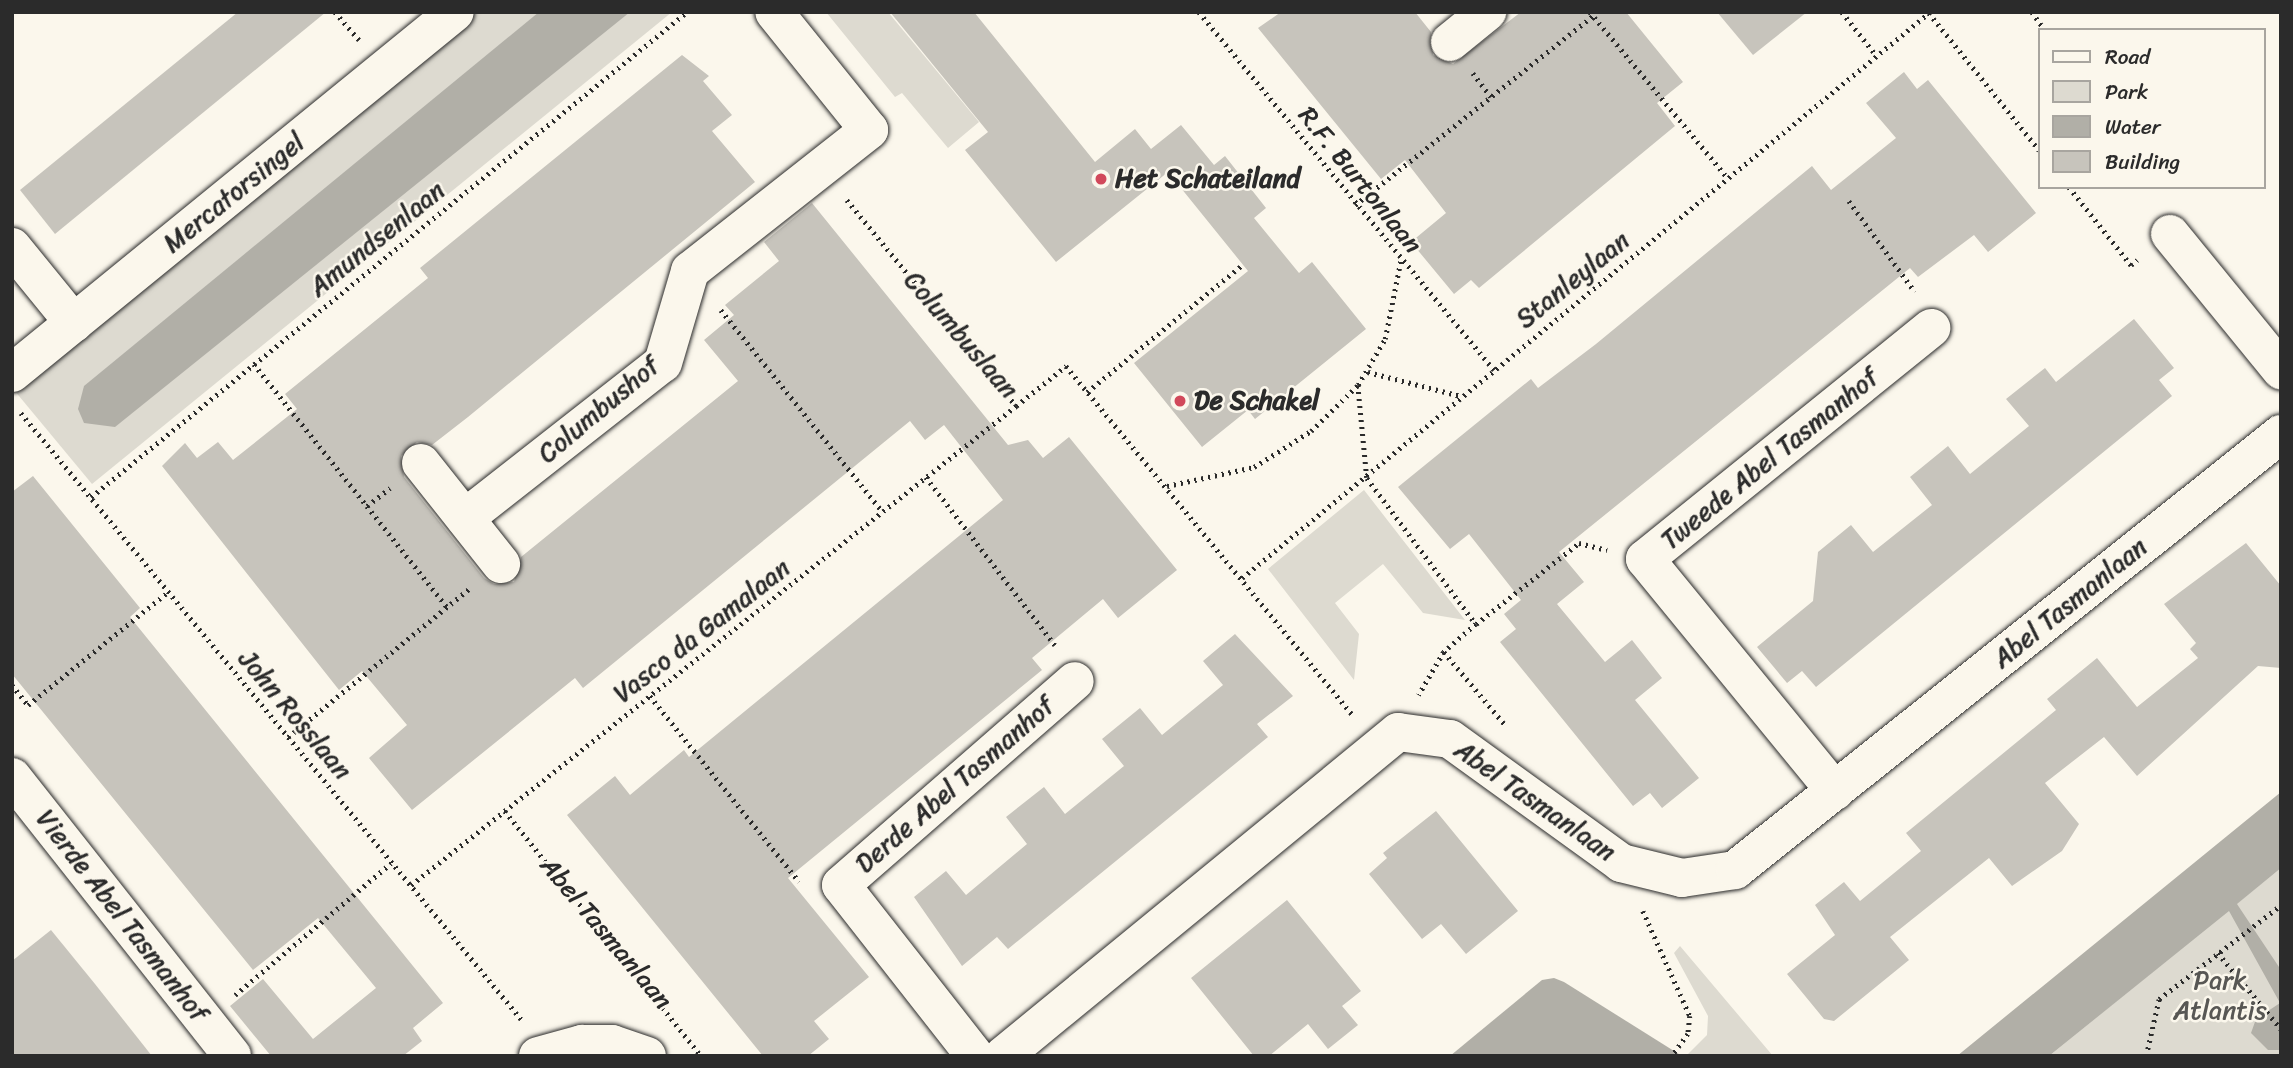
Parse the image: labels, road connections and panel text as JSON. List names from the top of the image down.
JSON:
{
  "streets": {
    "street": [
      "Mercatorsingel",
      "Columbushof",
      "Tweede Abel Tasmanhof",
      "Abel Tasmanlaan",
      "Derde Abel Tasmanhof",
      "Vierde Abel Tasmanhof"
    ],
    "path": [
      "R.F. Burtonlaan",
      "Amundsenlaan",
      "Stanleylaan",
      "Columbuslaan",
      "Vasco da Gamalaan",
      "John Rosslaan"
    ]
  },
  "crossings": [
    ["R.F. Burtonlaan", "Stanleylaan"],
    ["Amundsenlaan", "John Rosslaan"],
    ["Stanleylaan", "Columbuslaan"],
    ["Columbuslaan", "Abel Tasmanlaan"],
    ["Columbuslaan", "Vasco da Gamalaan"],
    ["Tweede Abel Tasmanhof", "Abel Tasmanlaan"],
    ["Abel Tasmanlaan", "Vasco da Gamalaan"],
    ["Vasco da Gamalaan", "John Rosslaan"]
  ],
  "parks": ["Park Atlantis"],
  "places": ["Het Schateiland", "De Schakel"],
  "legend": [
    "Road",
    "Park",
    "Water",
    "Building"
  ]
}
